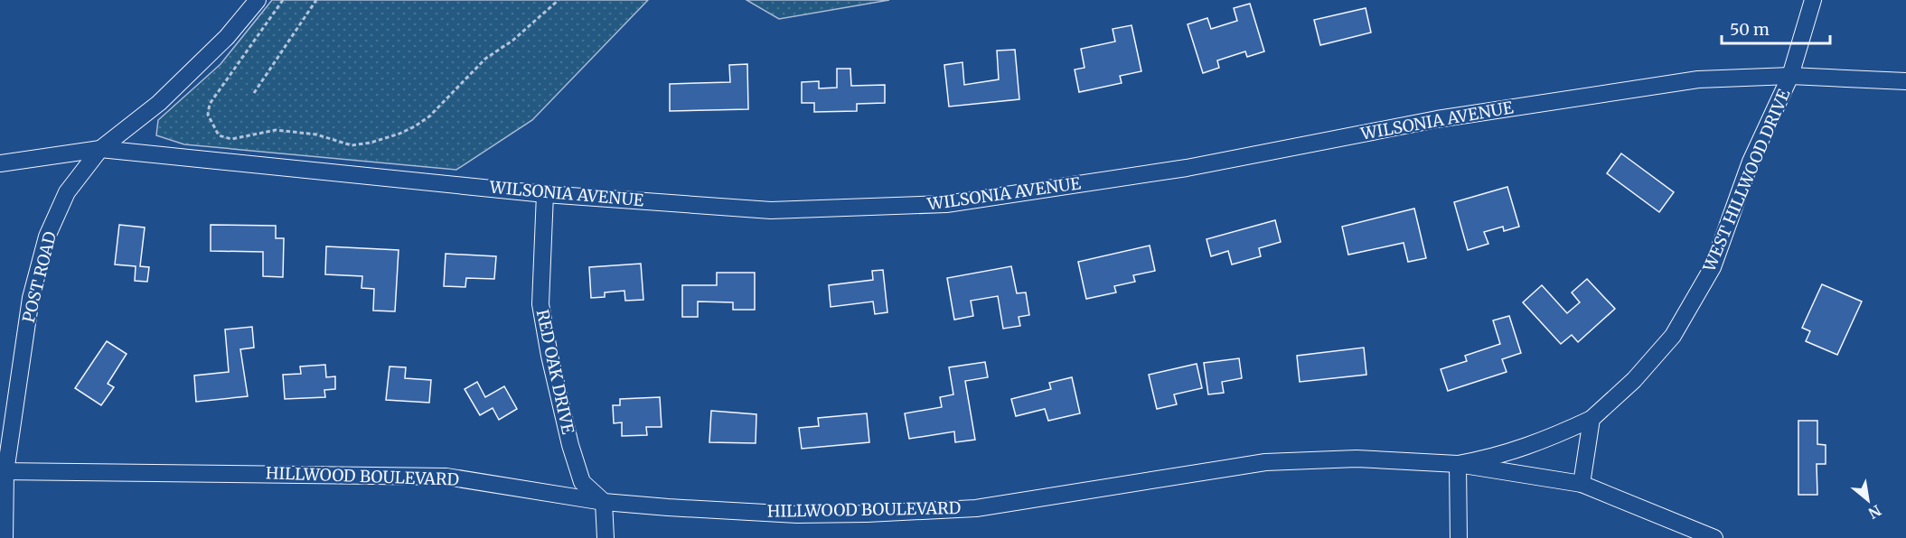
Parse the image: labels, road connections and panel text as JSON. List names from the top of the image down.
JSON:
{
  "streets": {
    "street": [
      "WILSONIA AVENUE",
      "WEST HILLWOOD DRIVE",
      "POST ROAD",
      "RED OAK DRIVE",
      "HILLWOOD BOULEVARD"
    ]
  },
  "crossings": [
    ["WILSONIA AVENUE", "WEST HILLWOOD DRIVE"],
    ["WILSONIA AVENUE", "POST ROAD"],
    ["WILSONIA AVENUE", "RED OAK DRIVE"],
    ["WEST HILLWOOD DRIVE", "HILLWOOD BOULEVARD"],
    ["POST ROAD", "HILLWOOD BOULEVARD"],
    ["RED OAK DRIVE", "HILLWOOD BOULEVARD"]
  ],
  "scale_bar": "50 m",
  "north": "bottom right"
}
